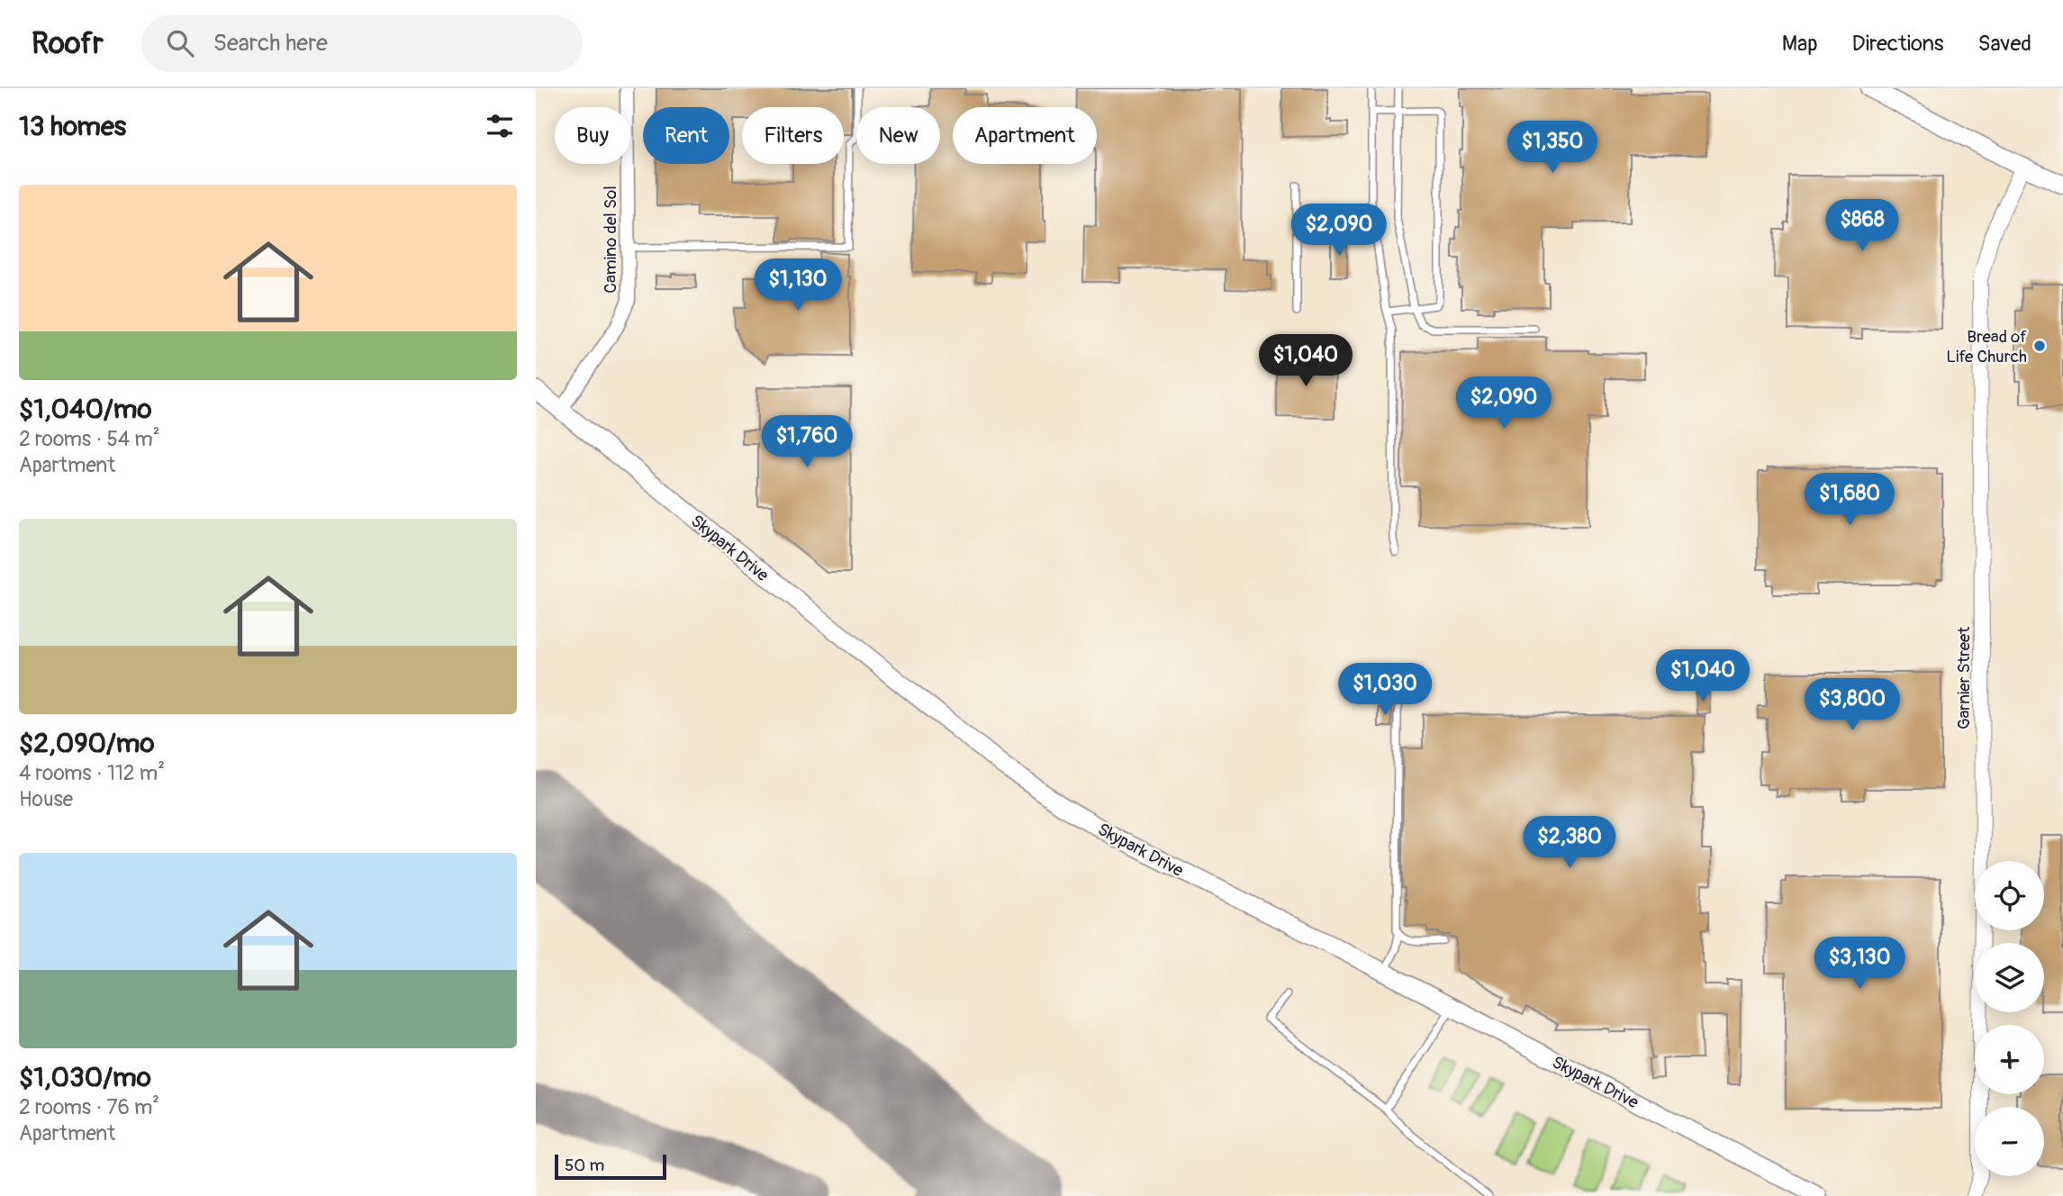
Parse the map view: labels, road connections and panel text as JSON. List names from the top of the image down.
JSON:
{
  "streets": {
    "main road": ["Skypark Drive"],
    "street": ["Camino del Sol", "Garnier Street"]
  },
  "crossings": [
    ["Camino del Sol", "Skypark Drive"]
  ],
  "places": ["Bread of Life Church"],
  "scale_bar": "50 m",
  "page": {
    "header": "Roofr",
    "search": "Search here",
    "nav": ["Map", "Directions", "Saved"],
    "heading": "13 homes",
    "chip": [
      "Buy",
      "Rent",
      "Filters",
      "New",
      "Apartment"
    ],
    "price": [
      "$1,350",
      "$868",
      "$2,090",
      "$1,130",
      "$1,040",
      "$2,090",
      "$1,760",
      "$1,680",
      "$1,040",
      "$1,030",
      "$3,800",
      "$2,380",
      "$3,130"
    ],
    "list": [
      {
        "name": "$1,040/mo",
        "note": "2 rooms · 54 m² · Apartment"
      },
      {
        "name": "$2,090/mo",
        "note": "4 rooms · 112 m² · House"
      },
      {
        "name": "$1,030/mo",
        "note": "2 rooms · 76 m² · Apartment"
      }
    ],
    "map_buttons": ["+", "−"],
    "scale": "50 m"
  }
}
